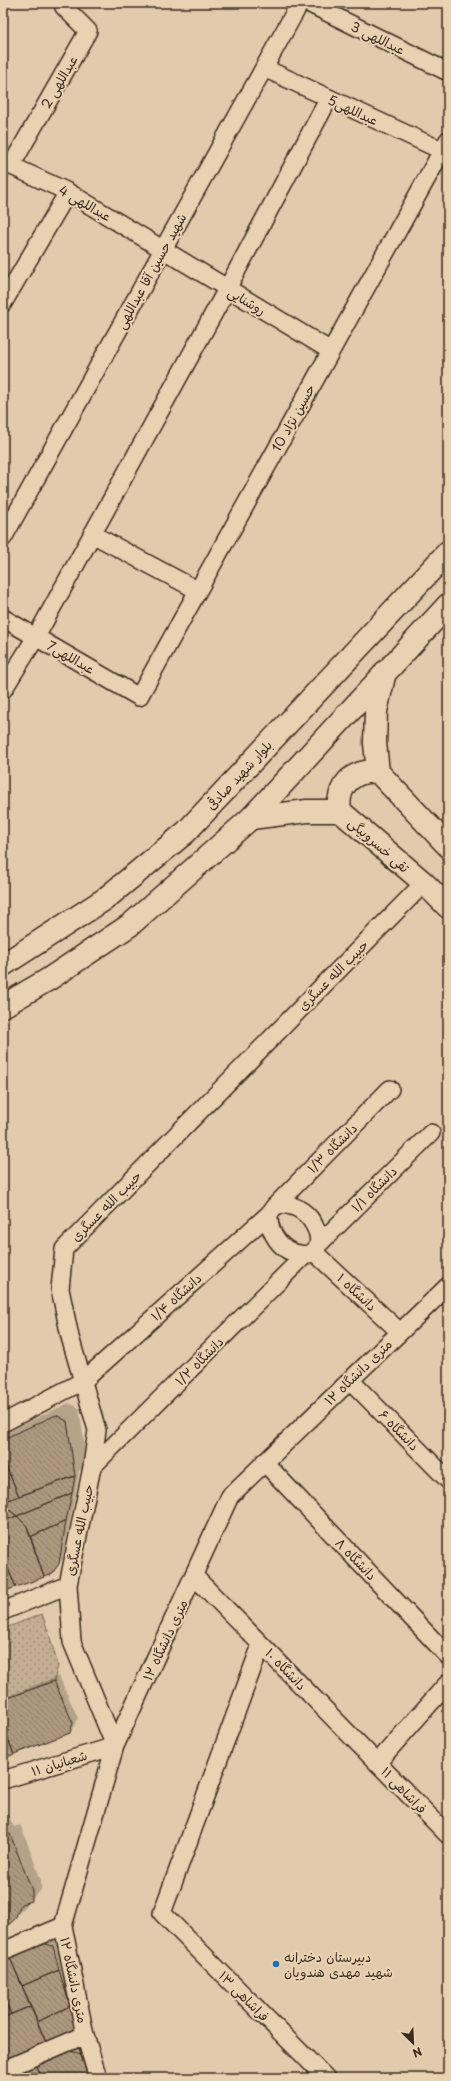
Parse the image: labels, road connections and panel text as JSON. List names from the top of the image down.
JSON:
{
  "streets": {
    "main road": ["بلوار شهید صادقی", "تقی خسروبیگی"],
    "street": [
      "عبداللهی 3",
      "عبداللهی 2",
      "عبداللهی5",
      "عبداللهی 4",
      "شهید حسین آقا عبداللهی",
      "روشنایی",
      "حسین نژاد 10",
      "عبداللهی7",
      "حبیب الله عسگری",
      "دانشگاه ۱/۳",
      "دانشگاه ۱/۱",
      "دانشگاه ۱",
      "دانشگاه ۱/۴",
      "دانشگاه ۱/۲",
      "۱۲ متری دانشگاه",
      "دانشگاه ۶",
      "دانشگاه ۸",
      "دانشگاه ۱۰",
      "شعبانیان ۱۱",
      "فراشاهی ۱۱",
      "فراشاهی ۱۳"
    ]
  },
  "crossings": [
    ["عبداللهی 2", "عبداللهی 4"],
    ["عبداللهی5", "شهید حسین آقا عبداللهی"],
    ["عبداللهی5", "حسین نژاد 10"],
    ["عبداللهی 4", "شهید حسین آقا عبداللهی"],
    ["عبداللهی 4", "روشنایی"],
    ["شهید حسین آقا عبداللهی", "روشنایی"],
    ["روشنایی", "حسین نژاد 10"],
    ["حسین نژاد 10", "عبداللهی7"],
    ["تقی خسروبیگی", "حبیب الله عسگری"],
    ["حبیب الله عسگری", "دانشگاه ۱/۴"],
    ["حبیب الله عسگری", "دانشگاه ۱/۲"],
    ["حبیب الله عسگری", "۱۲ متری دانشگاه"],
    ["حبیب الله عسگری", "شعبانیان ۱۱"],
    ["دانشگاه ۱/۳", "دانشگاه ۱/۱"],
    ["دانشگاه ۱/۳", "دانشگاه ۱"],
    ["دانشگاه ۱/۳", "دانشگاه ۱/۴"],
    ["دانشگاه ۱/۳", "دانشگاه ۱/۲"],
    ["دانشگاه ۱/۱", "دانشگاه ۱"],
    ["دانشگاه ۱/۱", "دانشگاه ۱/۴"],
    ["دانشگاه ۱/۱", "دانشگاه ۱/۲"],
    ["دانشگاه ۱", "دانشگاه ۱/۴"],
    ["دانشگاه ۱", "دانشگاه ۱/۲"],
    ["دانشگاه ۱", "۱۲ متری دانشگاه"],
    ["دانشگاه ۱/۴", "دانشگاه ۱/۲"],
    ["۱۲ متری دانشگاه", "دانشگاه ۶"],
    ["۱۲ متری دانشگاه", "دانشگاه ۸"],
    ["۱۲ متری دانشگاه", "دانشگاه ۱۰"],
    ["۱۲ متری دانشگاه", "شعبانیان ۱۱"],
    ["دانشگاه ۱۰", "فراشاهی ۱۱"],
    ["دانشگاه ۱۰", "فراشاهی ۱۳"]
  ],
  "places": ["دبیرستان دخترانه شهید مهدی هندویان"],
  "north": "bottom right"
}
